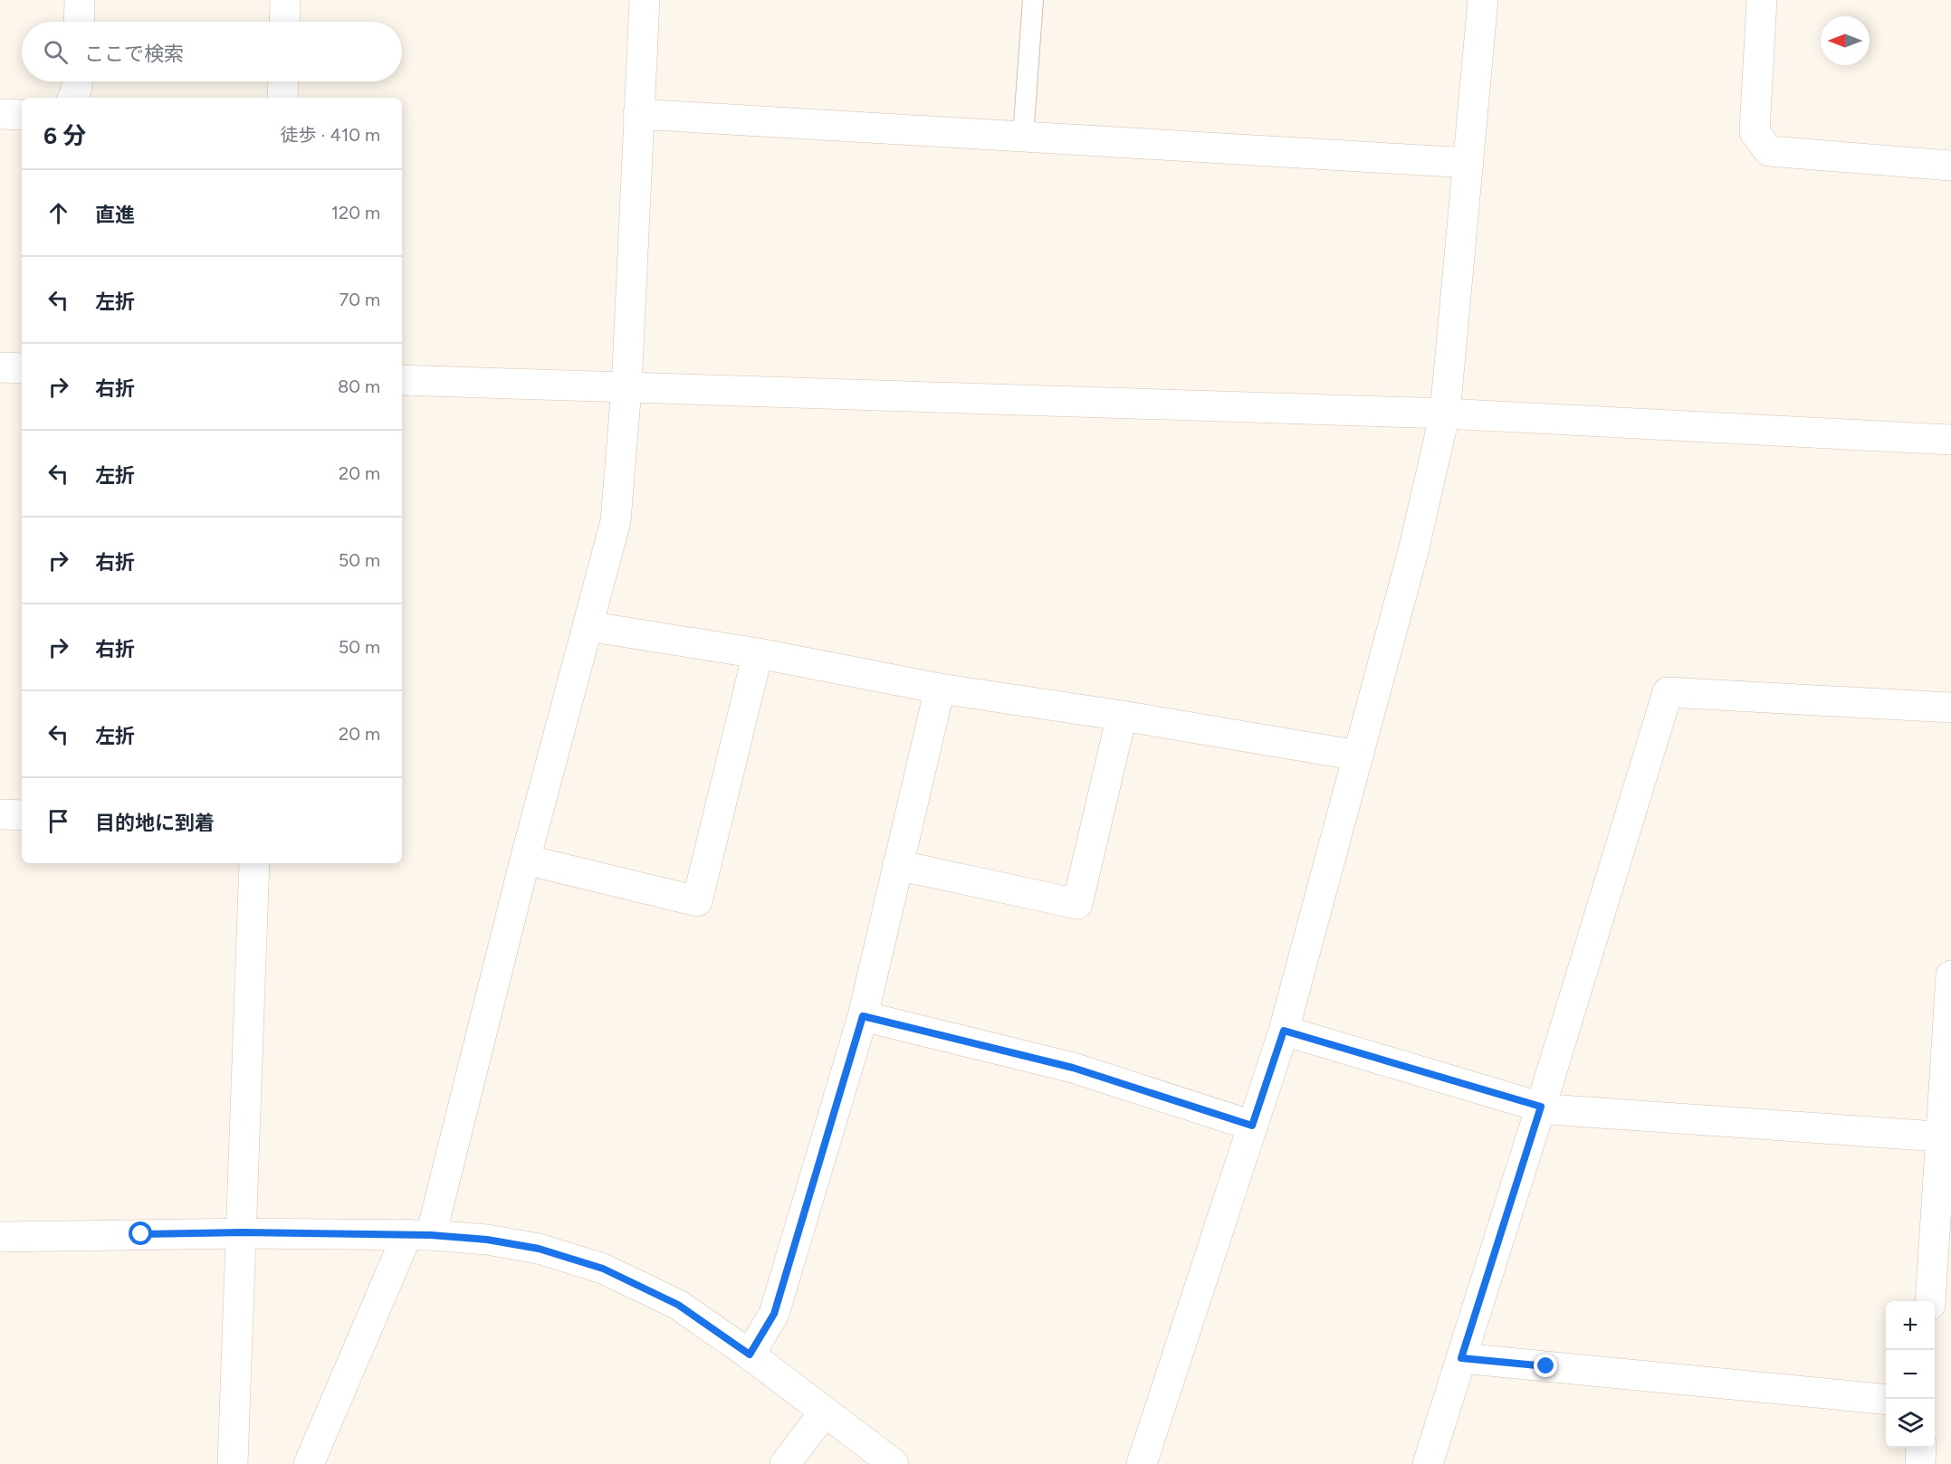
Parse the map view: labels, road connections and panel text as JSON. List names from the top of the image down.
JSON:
{
  "north": "left",
  "page": {
    "search": "ここで検索",
    "heading": ["6 分", "徒歩 · 410 m"],
    "list": [
      ["直進", "120 m"],
      ["左折", "70 m"],
      ["右折", "80 m"],
      ["左折", "20 m"],
      ["右折", "50 m"],
      ["右折", "50 m"],
      ["左折", "20 m"],
      "目的地に到着"
    ],
    "map_buttons": ["+", "−"]
  }
}
